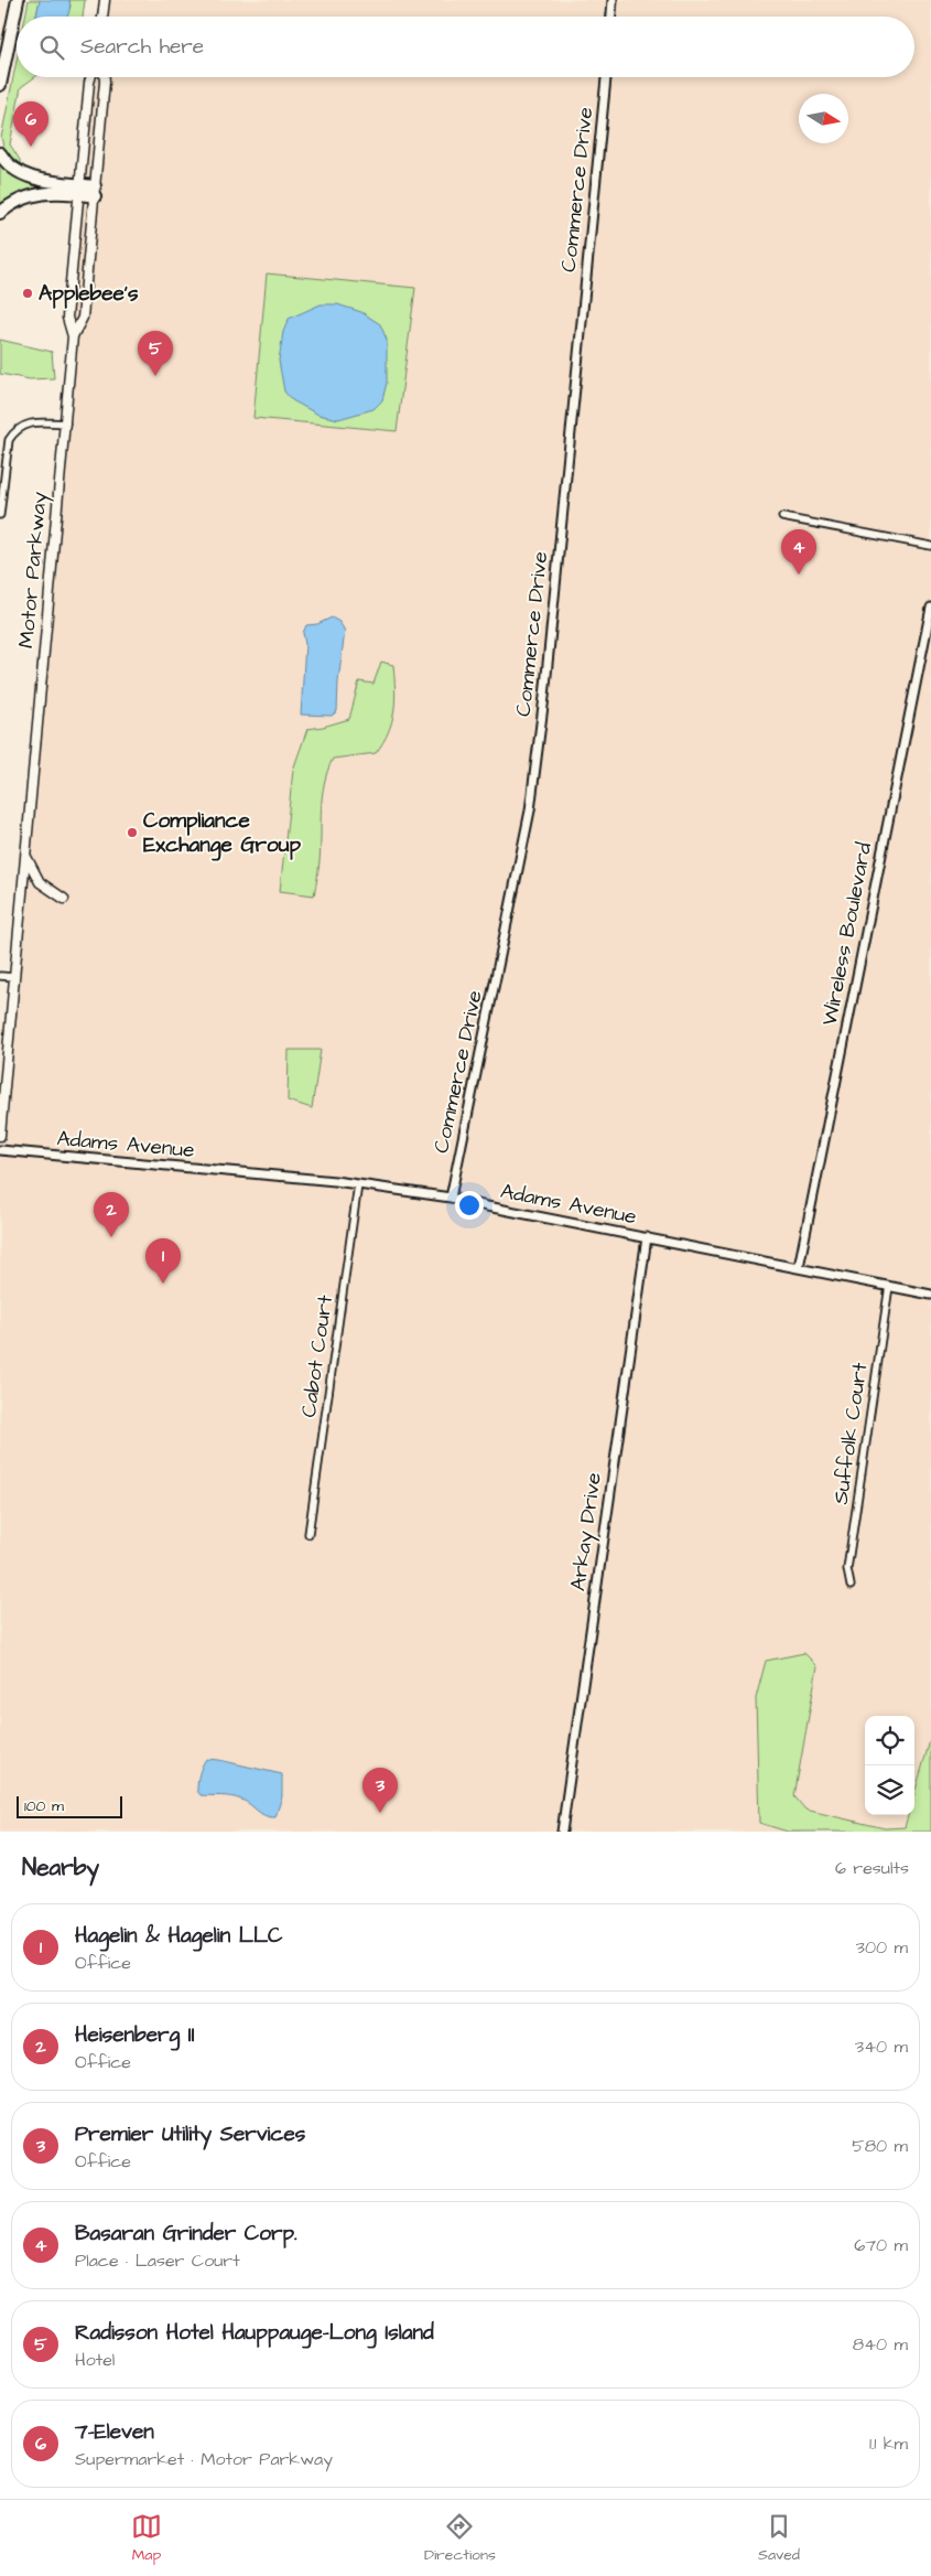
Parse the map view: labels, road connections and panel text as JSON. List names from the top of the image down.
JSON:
{
  "streets": {
    "main road": ["Motor Parkway"],
    "street": [
      "Commerce Drive",
      "Wireless Boulevard",
      "Adams Avenue",
      "Cabot Court",
      "Suffolk Court",
      "Arkay Drive"
    ]
  },
  "crossings": [
    ["Commerce Drive", "Adams Avenue"],
    ["Wireless Boulevard", "Adams Avenue"],
    ["Adams Avenue", "Cabot Court"],
    ["Adams Avenue", "Suffolk Court"],
    ["Adams Avenue", "Arkay Drive"]
  ],
  "places": ["Applebee's", "Compliance Exchange Group"],
  "scale_bar": "100 m",
  "north": "right",
  "page": {
    "search": "Search here",
    "pins": [
      "6",
      "5",
      "4",
      "2",
      "1",
      "3"
    ],
    "scale": "100 m",
    "heading": ["Nearby", "6 results"],
    "list": [
      {
        "mark": "1",
        "name": "Hagelin & Hagelin LLC",
        "note": "Office",
        "value": "300 m"
      },
      {
        "mark": "2",
        "name": "Heisenberg II",
        "note": "Office",
        "value": "340 m"
      },
      {
        "mark": "3",
        "name": "Premier Utility Services",
        "note": "Office",
        "value": "580 m"
      },
      {
        "mark": "4",
        "name": "Basaran Grinder Corp.",
        "note": "Place · Laser Court",
        "value": "670 m"
      },
      {
        "mark": "5",
        "name": "Radisson Hotel Hauppauge-Long Island",
        "note": "Hotel",
        "value": "840 m"
      },
      {
        "mark": "6",
        "name": "7-Eleven",
        "note": "Supermarket · Motor Parkway",
        "value": "1.1 km"
      }
    ],
    "nav": ["Map", "Directions", "Saved"]
  }
}
